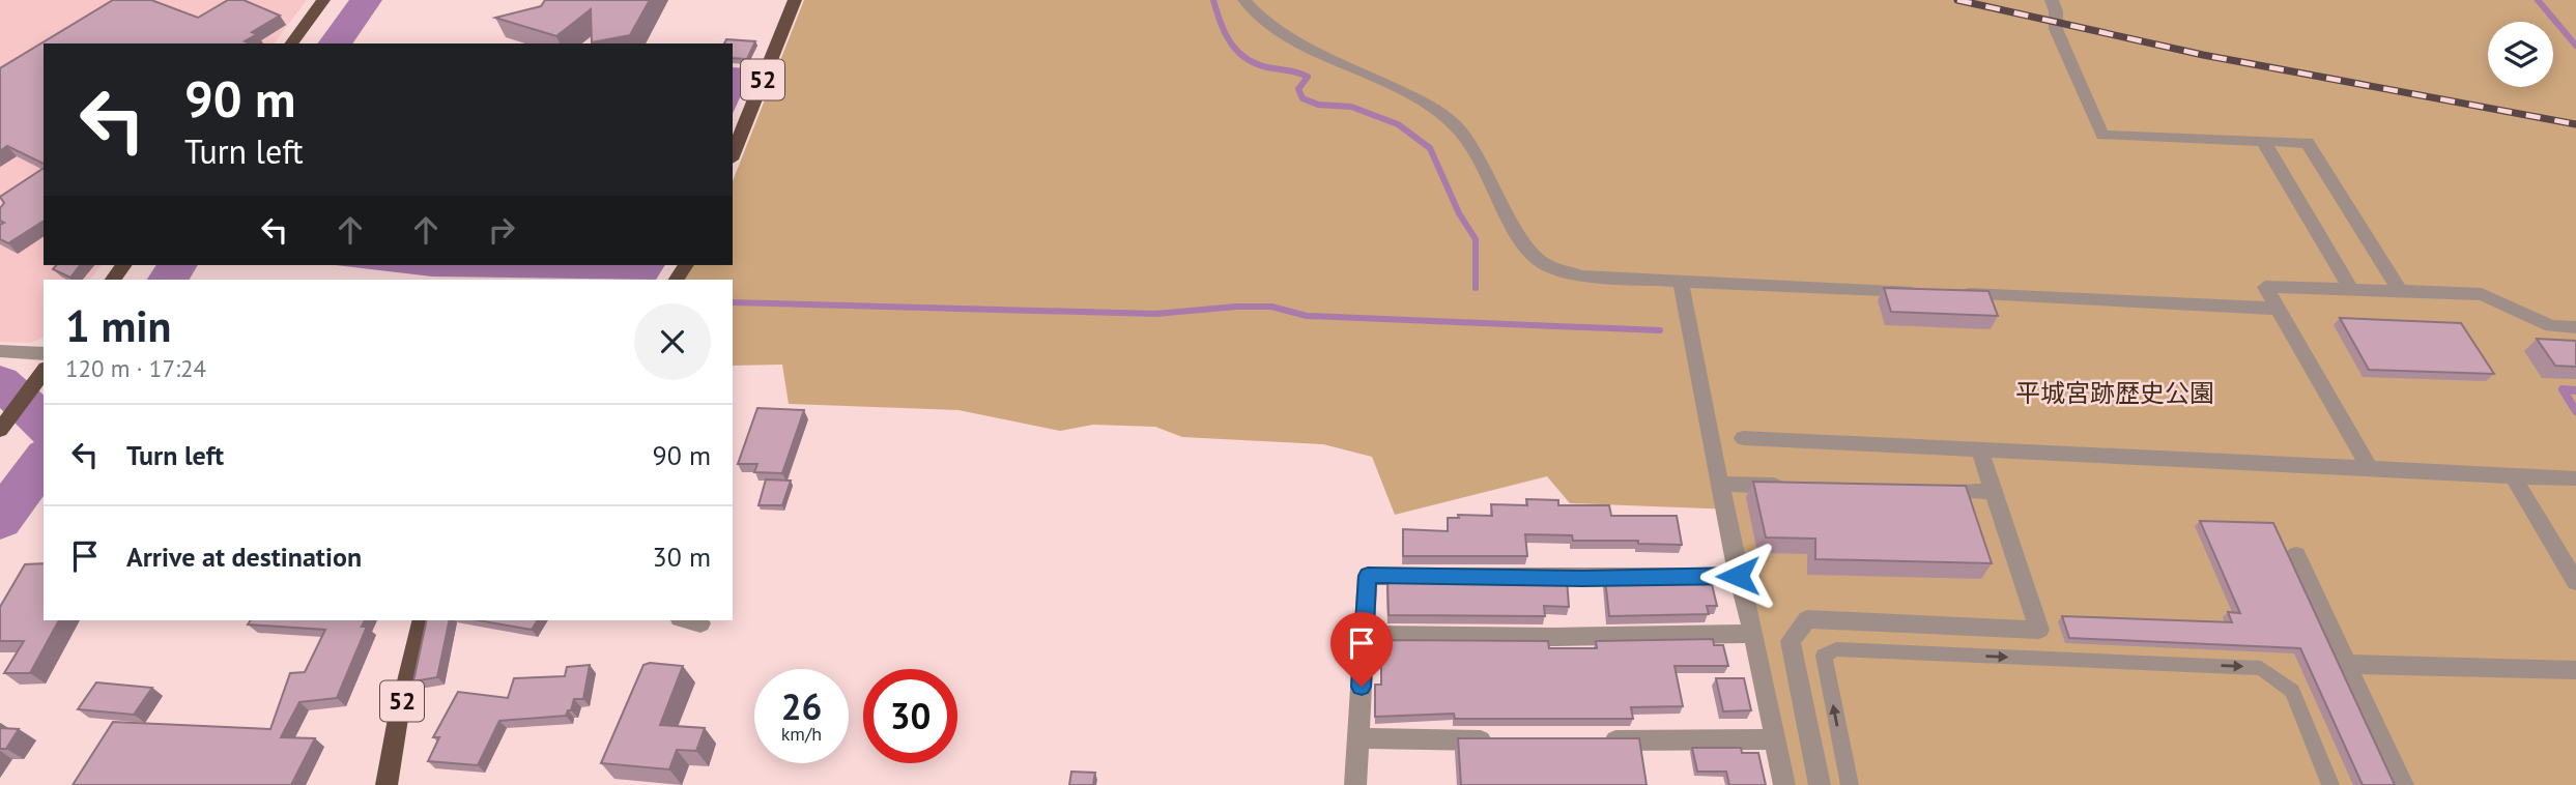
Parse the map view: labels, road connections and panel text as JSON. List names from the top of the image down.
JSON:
{
  "streets": {
    "main road": ["52"]
  },
  "parks": ["平城宮跡歴史公園"],
  "page": {
    "turn": ["90 m", "Turn left"],
    "heading": ["1 min", "120 m · 17:24"],
    "list": [
      {
        "name": "Turn left",
        "value": "90 m"
      },
      {
        "name": "Arrive at destination",
        "value": "30 m"
      }
    ],
    "speed": "26 km/h",
    "limit": "30"
  }
}
